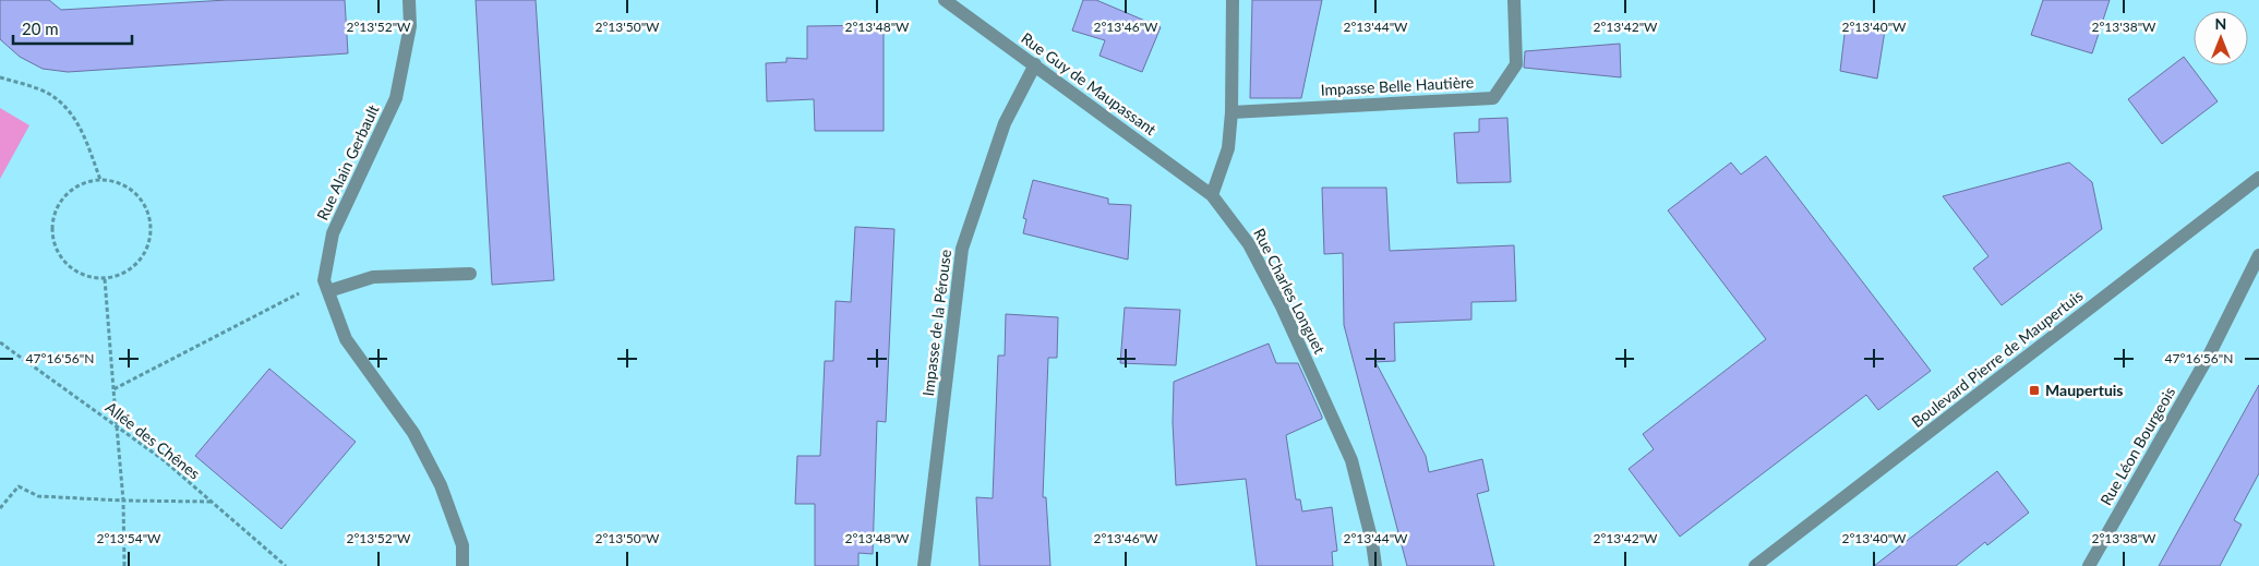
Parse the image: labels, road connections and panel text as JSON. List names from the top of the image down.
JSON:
{
  "streets": {
    "street": [
      "Rue Guy de Maupassant",
      "Impasse Belle Hautière",
      "Rue Alain Gerbault",
      "Rue Charles Longuet",
      "Impasse de la Pérouse",
      "Boulevard Pierre de Maupertuis",
      "Rue Léon Bourgeois"
    ],
    "path": ["Allée des Chênes"]
  },
  "crossings": [
    ["Rue Guy de Maupassant", "Rue Charles Longuet"],
    ["Rue Guy de Maupassant", "Impasse de la Pérouse"]
  ],
  "places": {
    "transit": ["Maupertuis"]
  },
  "scale_bar": "20 m",
  "north": "top",
  "coordinates": [
    "2°13'52\"W",
    "2°13'50\"W",
    "2°13'48\"W",
    "2°13'46\"W",
    "2°13'44\"W",
    "2°13'42\"W",
    "2°13'40\"W",
    "2°13'38\"W",
    "47°16'56\"N",
    "2°13'54\"W"
  ]
}
